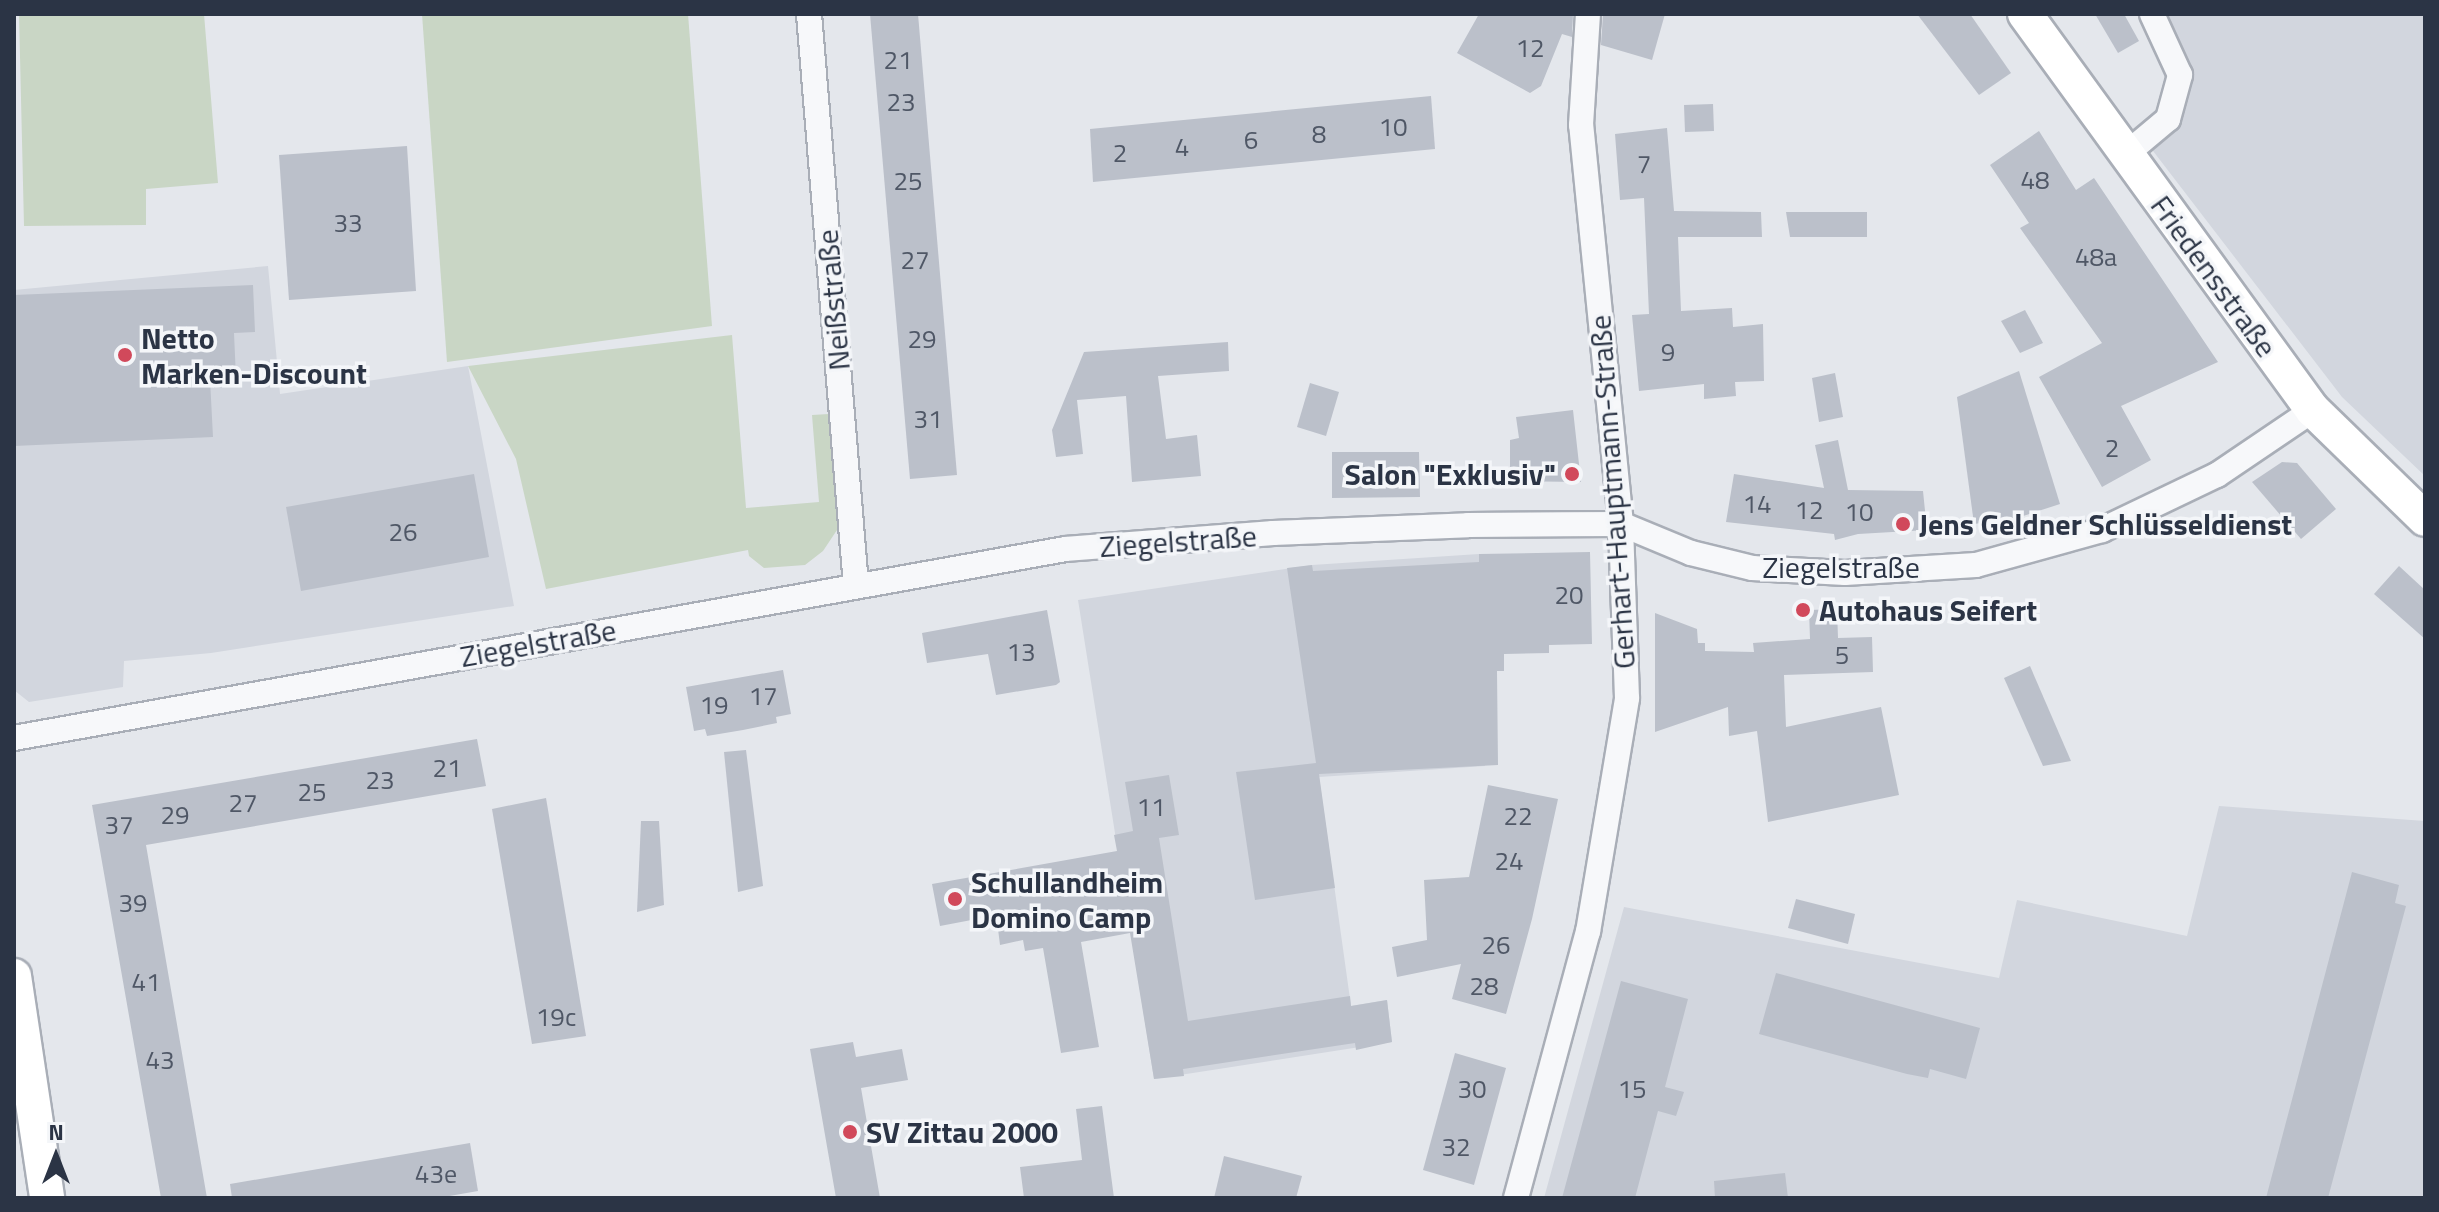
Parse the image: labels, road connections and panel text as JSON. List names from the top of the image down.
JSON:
{
  "streets": {
    "main road": ["Friedensstraße"],
    "street": ["Neißstraße", "Gerhart-Hauptmann-Straße", "Ziegelstraße"]
  },
  "crossings": [
    ["Friedensstraße", "Ziegelstraße"],
    ["Neißstraße", "Ziegelstraße"],
    ["Gerhart-Hauptmann-Straße", "Ziegelstraße"]
  ],
  "places": [
    "Netto Marken-Discount",
    "Salon \"Exklusiv\"",
    "Jens Geldner Schlüsseldienst",
    "Autohaus Seifert",
    "Schullandheim Domino Camp",
    "SV Zittau 2000"
  ],
  "house_numbers": [
    "12",
    "21",
    "23",
    "10",
    "8",
    "6",
    "4",
    "2",
    "7",
    "48",
    "25",
    "33",
    "48a",
    "27",
    "29",
    "9",
    "31",
    "2",
    "14",
    "12",
    "10",
    "26",
    "20",
    "13",
    "5",
    "17",
    "19",
    "21",
    "23",
    "25",
    "27",
    "11",
    "29",
    "22",
    "37",
    "24",
    "39",
    "26",
    "41",
    "28",
    "19c",
    "43",
    "30",
    "15",
    "32",
    "43e"
  ],
  "north": "top"
}
